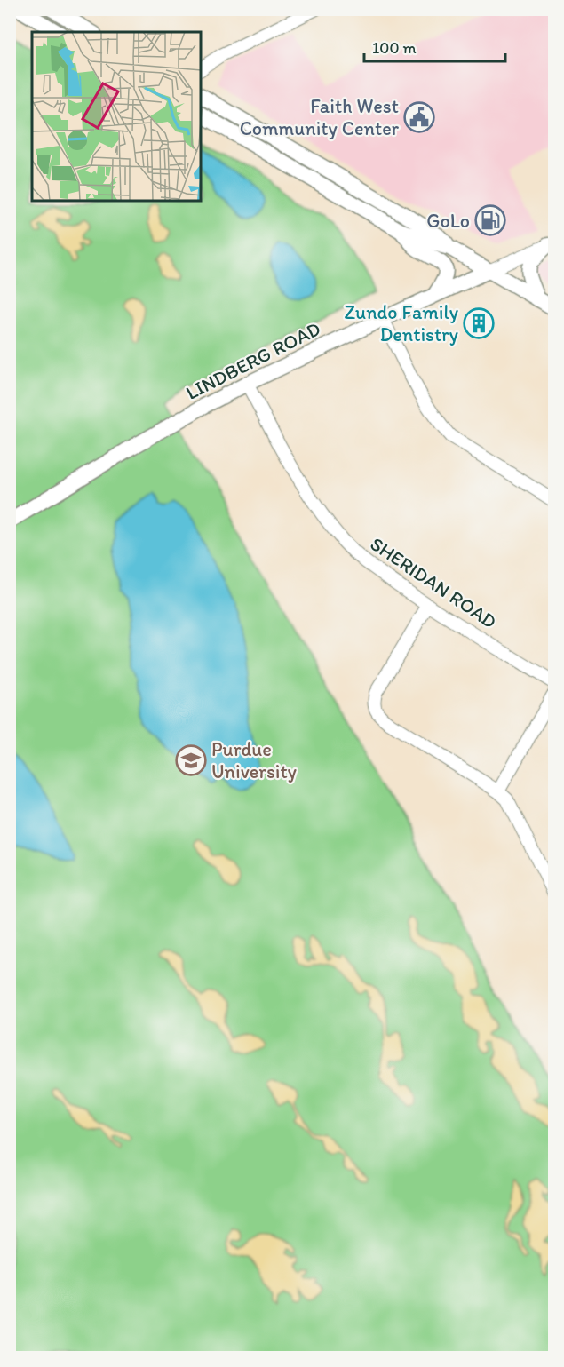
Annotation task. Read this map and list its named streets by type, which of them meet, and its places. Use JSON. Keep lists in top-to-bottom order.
{
  "streets": {
    "main road": ["LINDBERG ROAD"],
    "street": ["SHERIDAN ROAD"]
  },
  "crossings": [
    ["LINDBERG ROAD", "SHERIDAN ROAD"]
  ],
  "places": {
    "public building": ["Faith West Community Center"],
    "fuel station": ["GoLo"],
    "building": ["Zundo Family Dentistry"],
    "school or university": ["Purdue University"]
  },
  "scale_bar": "100 m"
}
